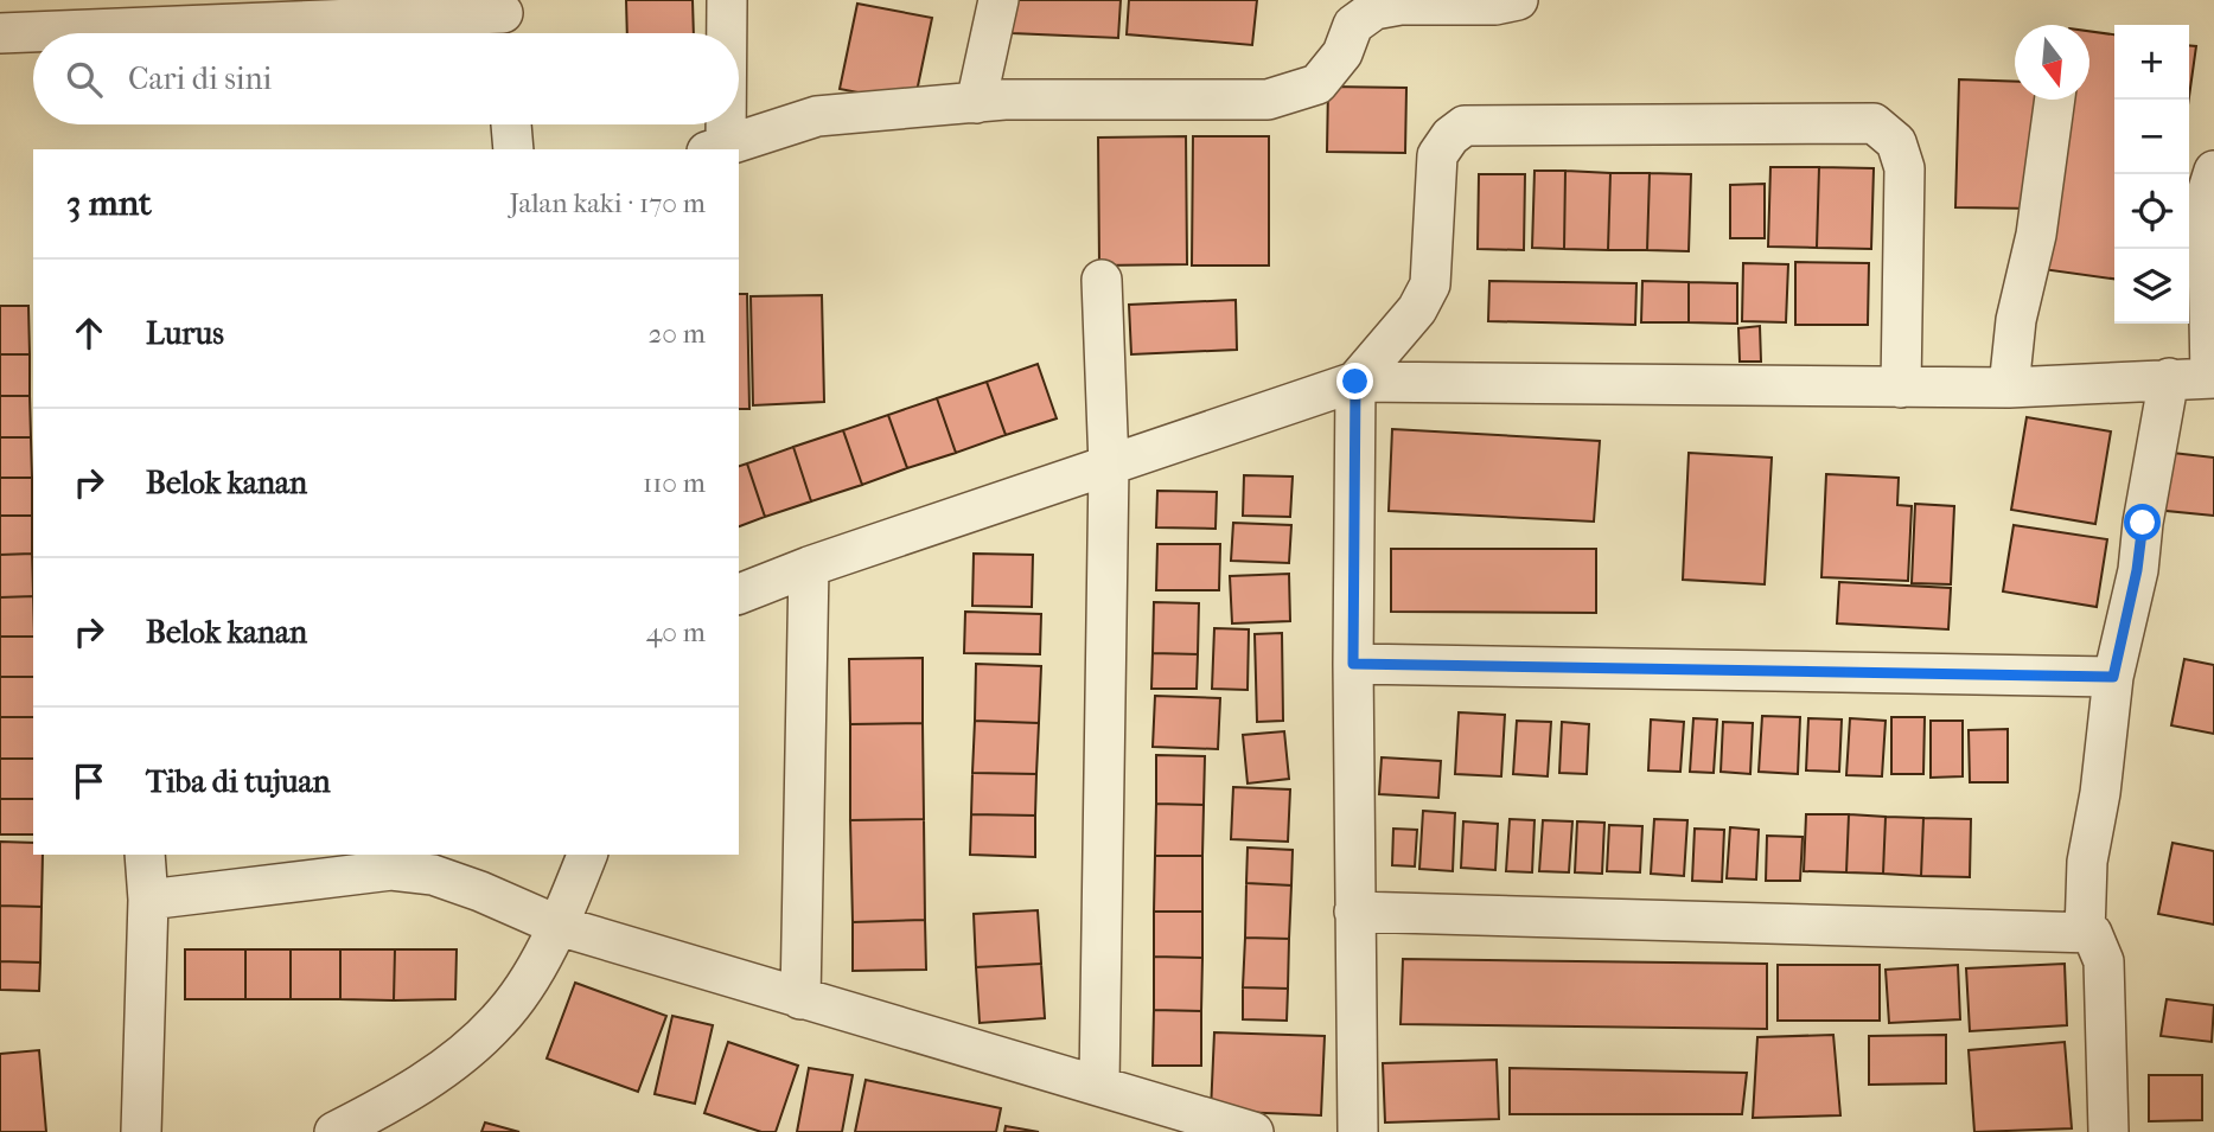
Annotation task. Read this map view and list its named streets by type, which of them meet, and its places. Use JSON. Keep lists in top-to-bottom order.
{
  "north": "bottom",
  "page": {
    "map_buttons": ["+", "−"],
    "search": "Cari di sini",
    "heading": ["3 mnt", "Jalan kaki · 170 m"],
    "list": [
      ["Lurus", "20 m"],
      ["Belok kanan", "110 m"],
      ["Belok kanan", "40 m"],
      "Tiba di tujuan"
    ]
  }
}
